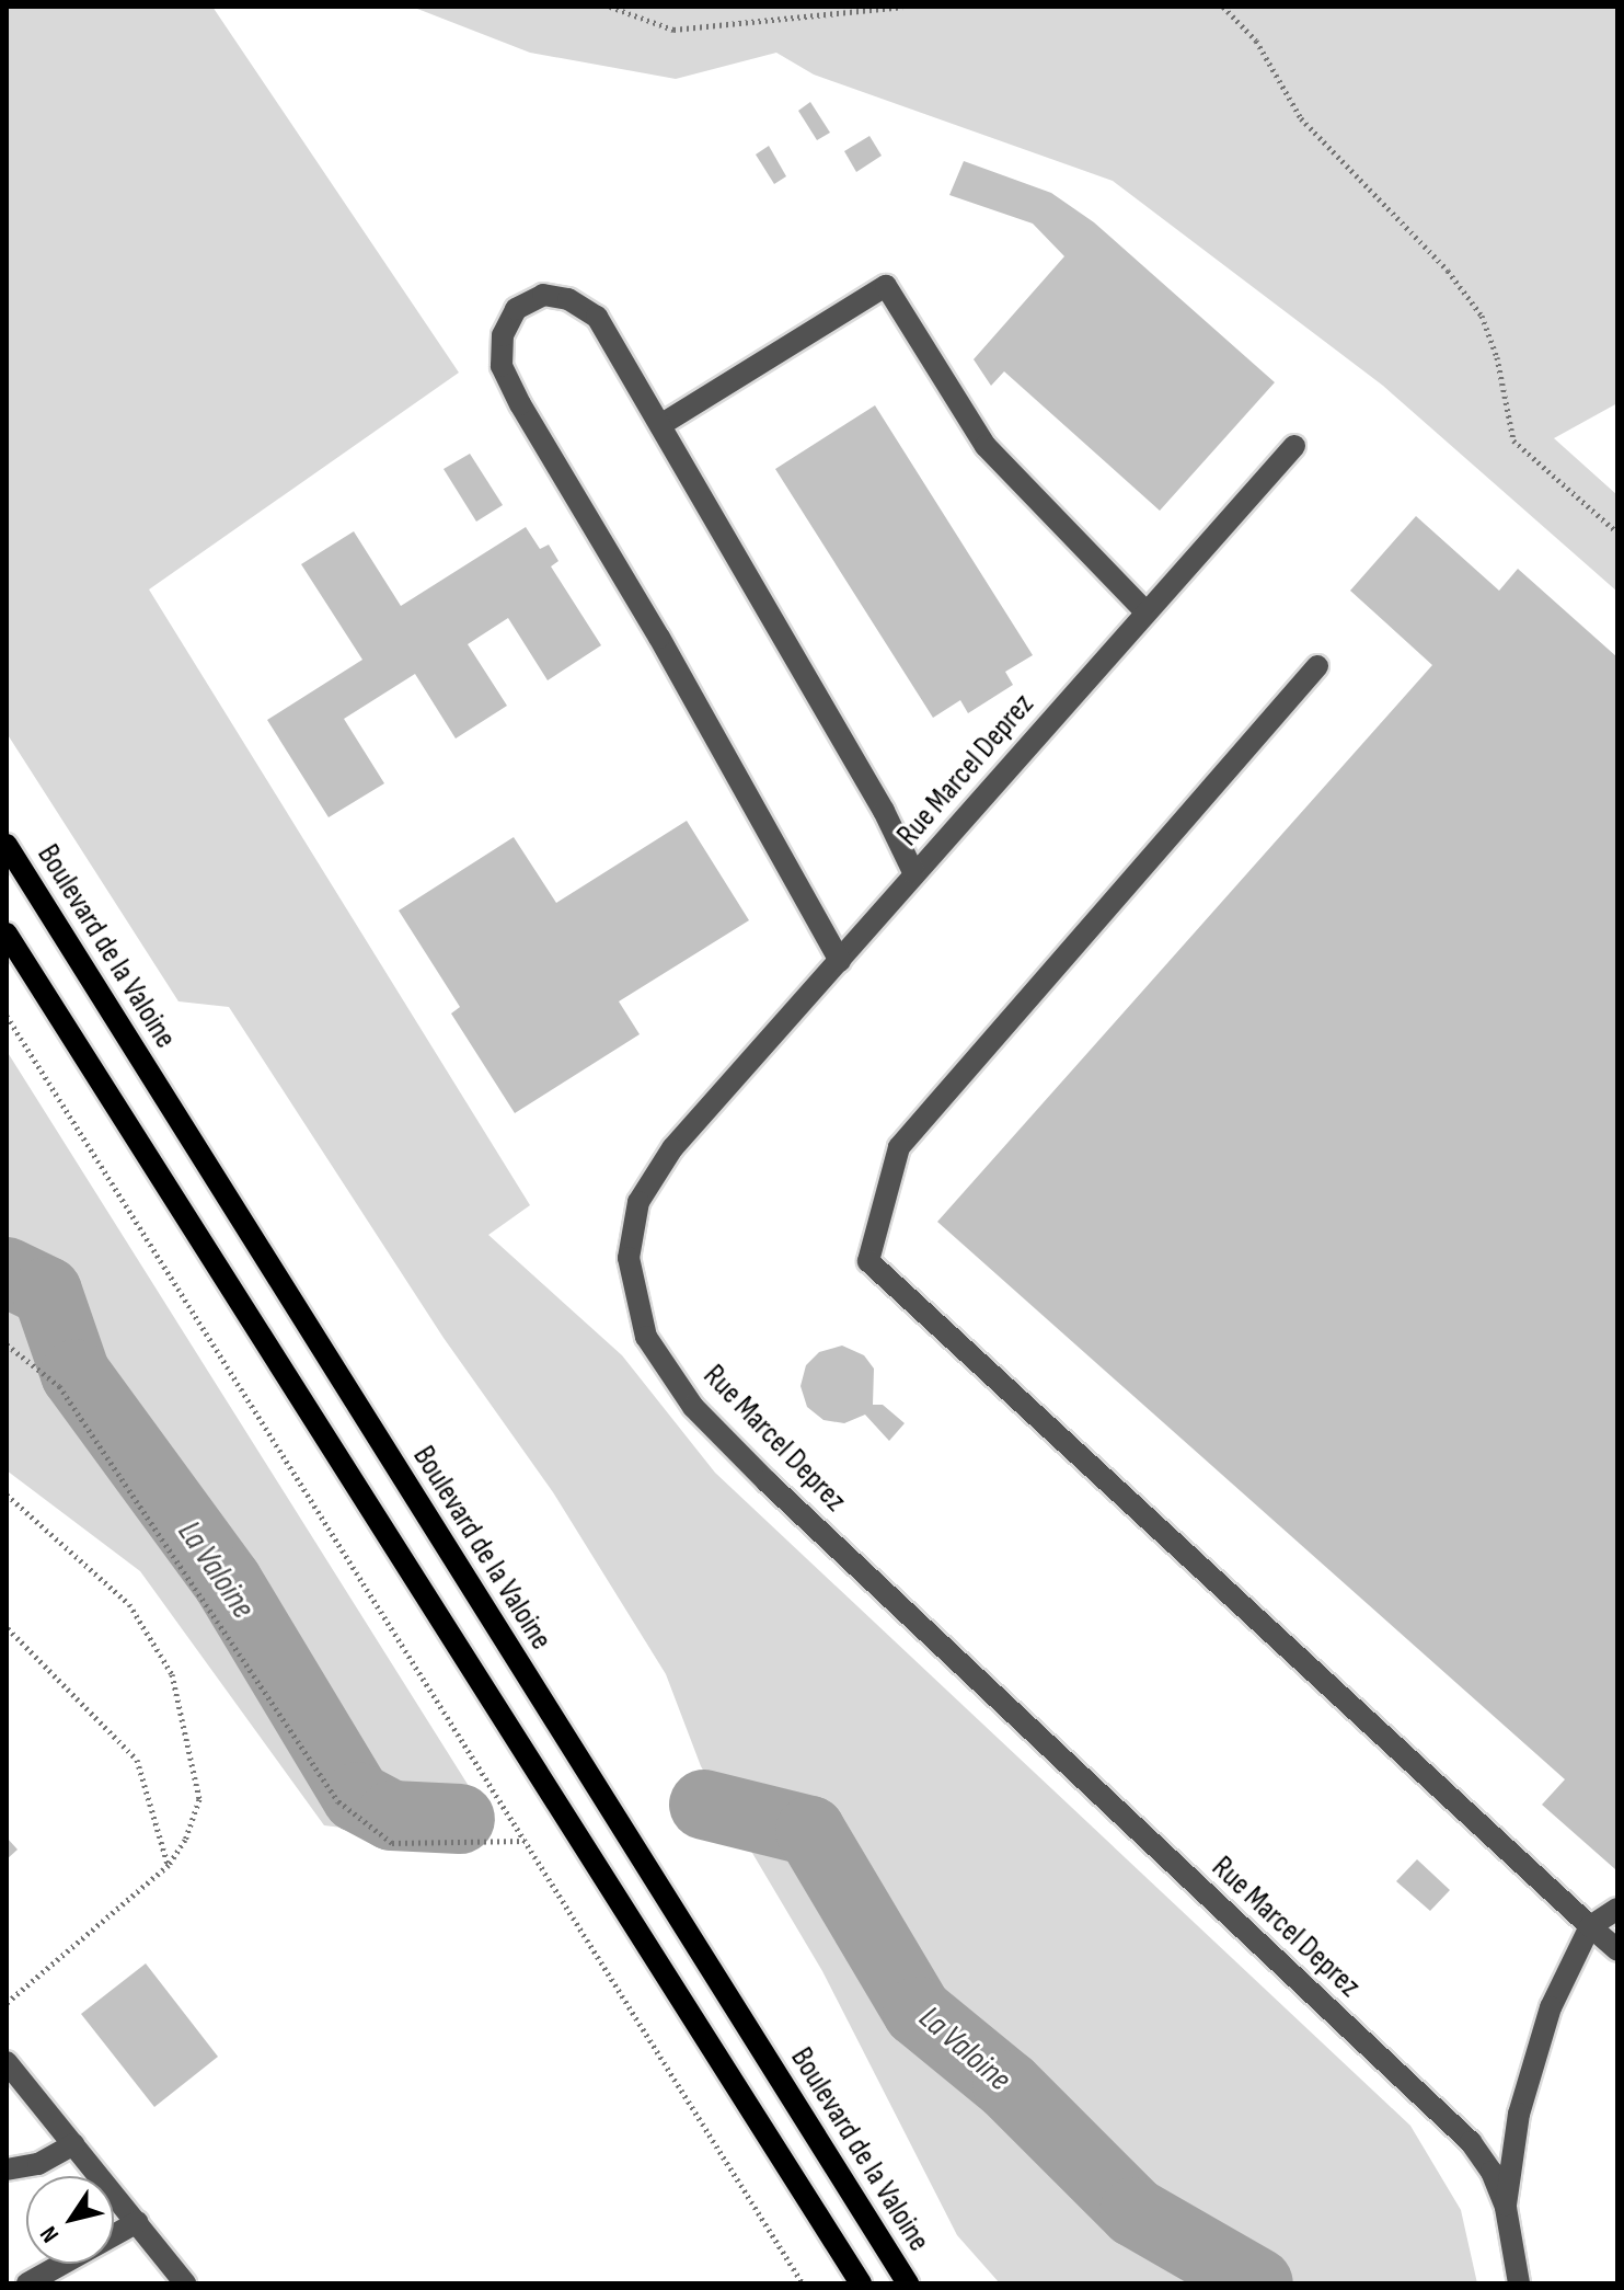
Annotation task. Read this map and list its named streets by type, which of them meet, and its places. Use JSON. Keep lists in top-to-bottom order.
{
  "streets": {
    "main road": ["Boulevard de la Valoine"],
    "street": ["Rue Marcel Deprez"]
  },
  "water": ["La Valoine"],
  "north": "bottom left"
}
